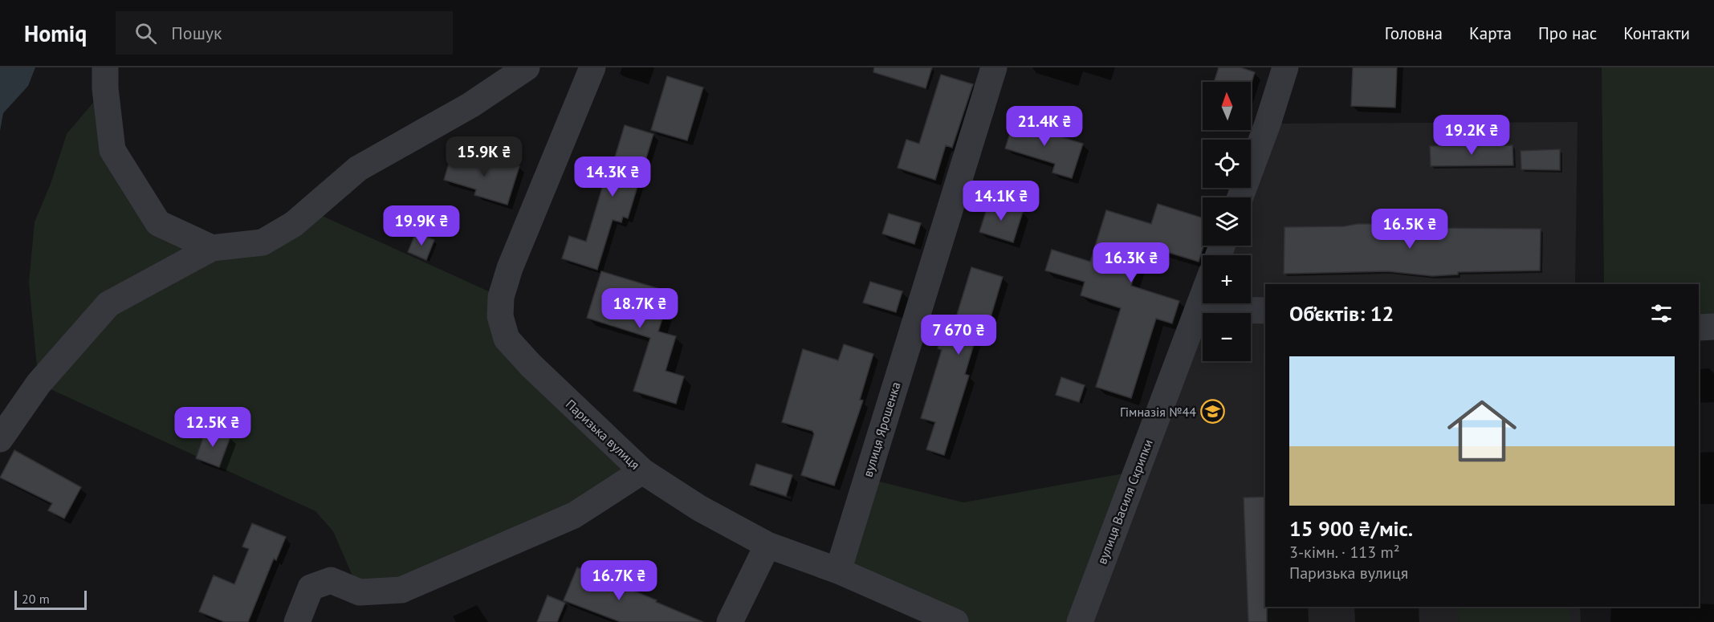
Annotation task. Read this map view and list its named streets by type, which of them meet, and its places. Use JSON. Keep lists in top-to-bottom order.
{
  "streets": {
    "street": ["вулиця Ярошенка", "Паризька вулиця", "вулиця Василя Скрипки"]
  },
  "places": {
    "school or university": ["Гімназія №44"]
  },
  "scale_bar": "20 m",
  "north": "top",
  "page": {
    "header": "Homiq",
    "search": "Пошук",
    "nav": [
      "Головна",
      "Карта",
      "Про нас",
      "Контакти"
    ],
    "map_buttons": ["+", "−"],
    "price": [
      "21.4K ₴",
      "19.2K ₴",
      "15.9K ₴",
      "14.3K ₴",
      "14.1K ₴",
      "19.9K ₴",
      "16.5K ₴",
      "16.3K ₴",
      "18.7K ₴",
      "7 670 ₴",
      "12.5K ₴",
      "16.7K ₴"
    ],
    "heading": "Об’єктів: 12",
    "list": [
      {
        "name": "15 900 ₴/міс.",
        "note": "3-кімн. · 113 m² · Паризька вулиця"
      }
    ],
    "scale": "20 m"
  }
}
